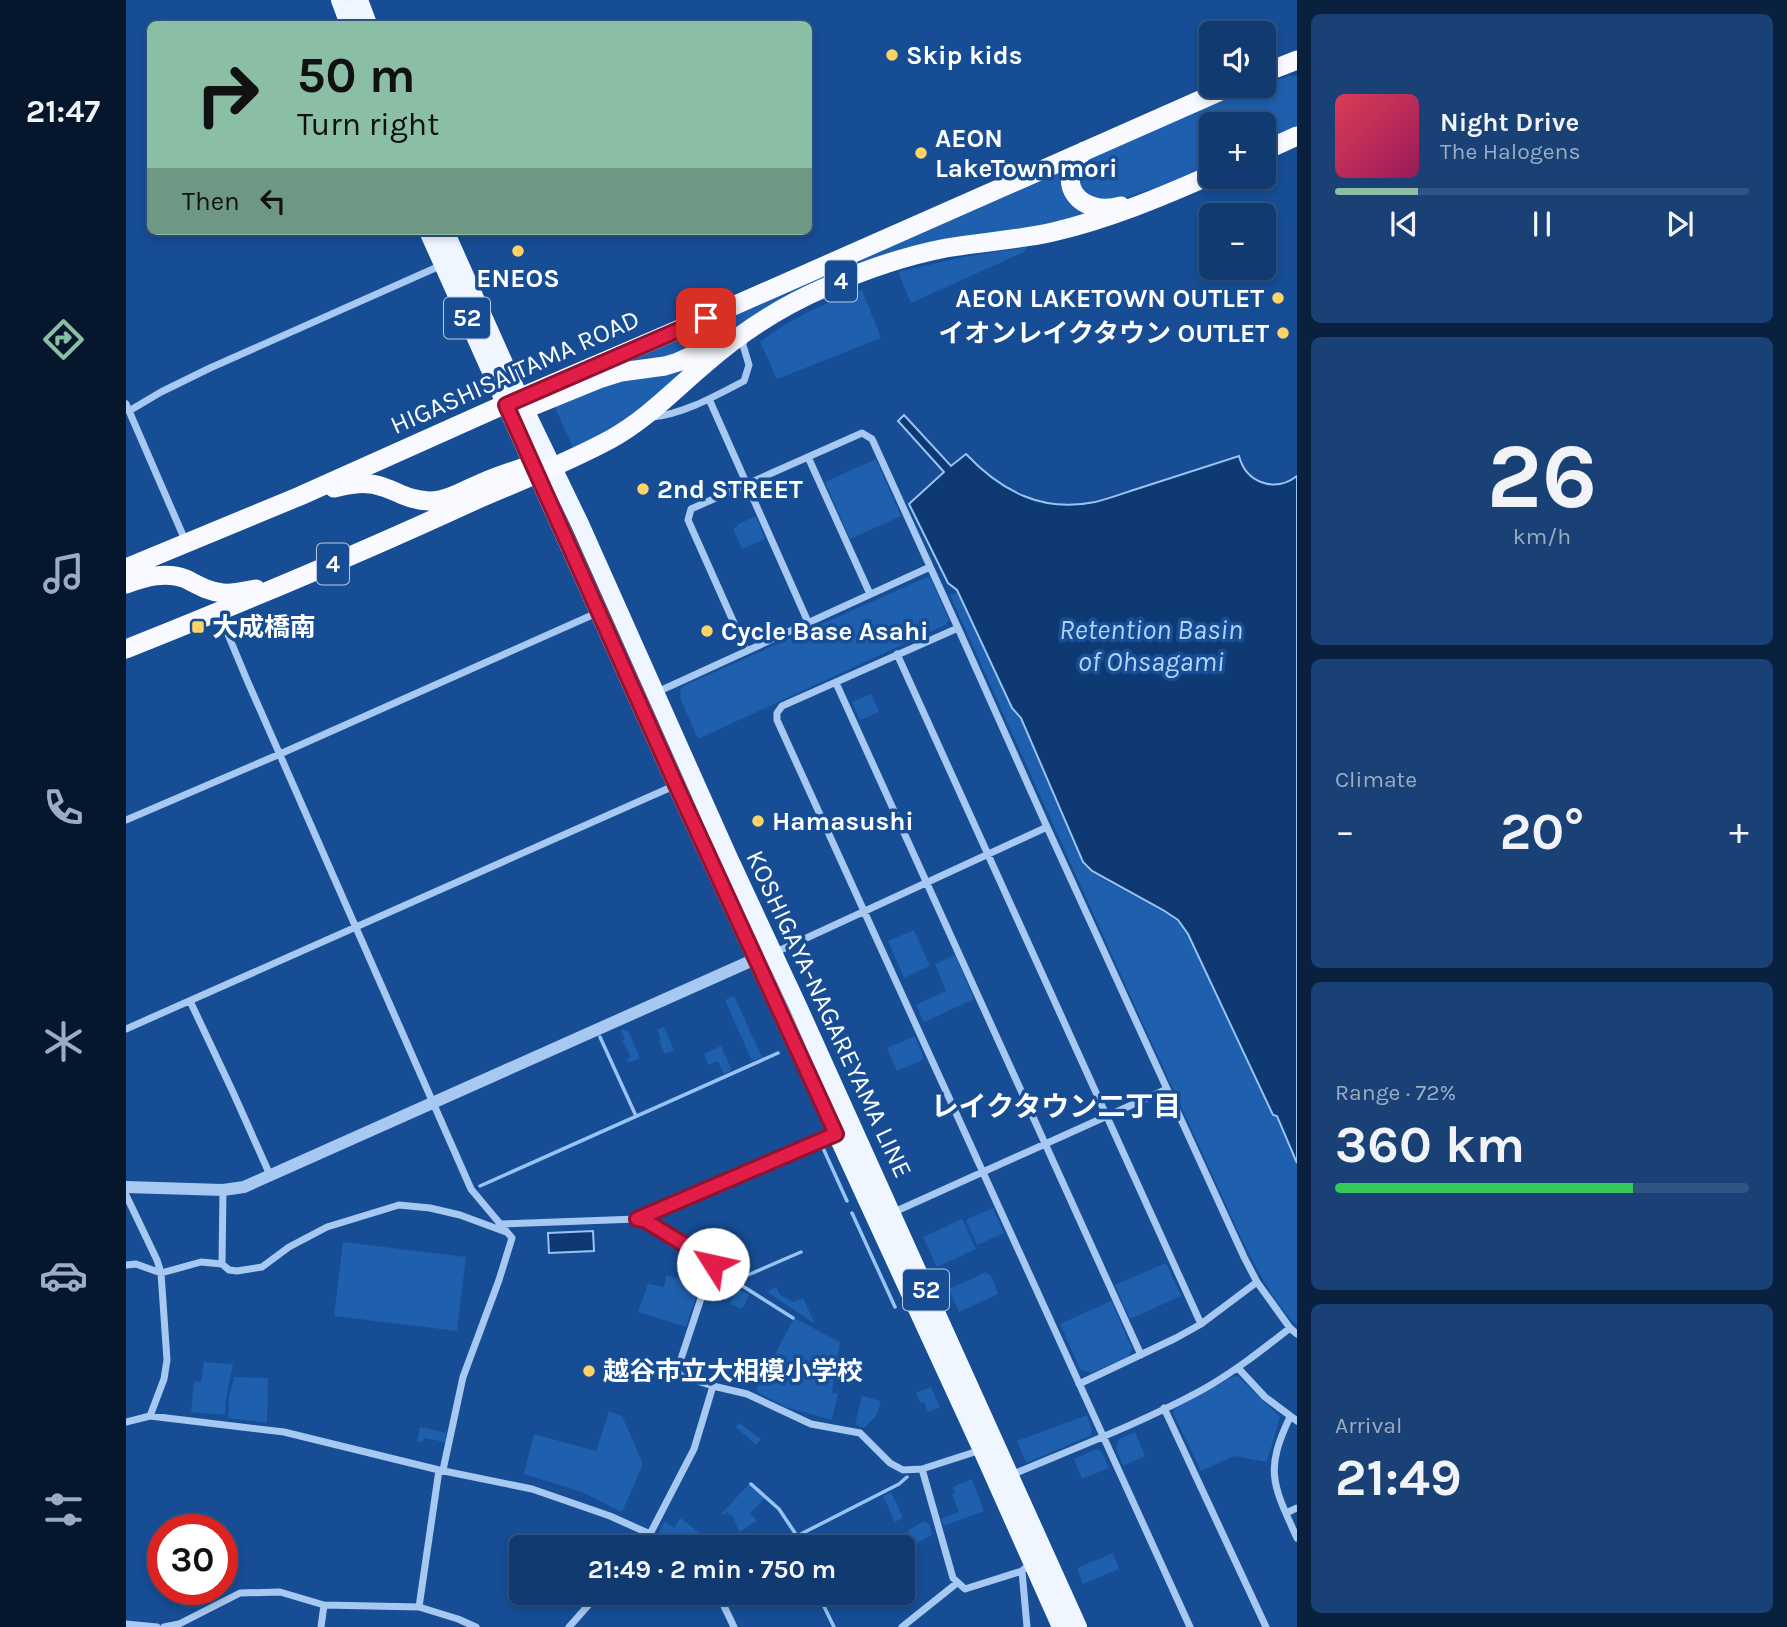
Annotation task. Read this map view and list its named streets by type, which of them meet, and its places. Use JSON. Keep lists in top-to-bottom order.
{
  "streets": {
    "highway": ["4", "HIGASHISAITAMA ROAD"],
    "main road": ["52", "KOSHIGAYA-NAGAREYAMA LINE"]
  },
  "crossings": [
    ["4", "HIGASHISAITAMA ROAD"],
    ["4", "KOSHIGAYA-NAGAREYAMA LINE"],
    ["HIGASHISAITAMA ROAD", "KOSHIGAYA-NAGAREYAMA LINE"]
  ],
  "districts": ["レイクタウン二丁目"],
  "water": ["Retention Basin of Ohsagami"],
  "places": {
    "other": [
      "Skip kids",
      "AEON LakeTown mori",
      "ENEOS",
      "AEON LAKETOWN OUTLET",
      "イオンレイクタウン OUTLET",
      "2nd STREET",
      "Cycle Base Asahi",
      "Hamasushi",
      "越谷市立大相模小学校"
    ],
    "transit": ["大成橋南"]
  },
  "page": {
    "tabs": "21:47",
    "map_buttons": ["+", "−"],
    "turn": ["50 m", "Turn right"],
    "song": ["Night Drive", "The Halogens"],
    "then": "Then",
    "tile": [
      ["26", "km/h"],
      "Climate",
      ["Range · 72%", "360 km"],
      ["Arrival", "21:49"]
    ],
    "heat": ["−", "20°", "+"],
    "limit": "30",
    "trip": "21:49 · 2 min · 750 m"
  }
}
